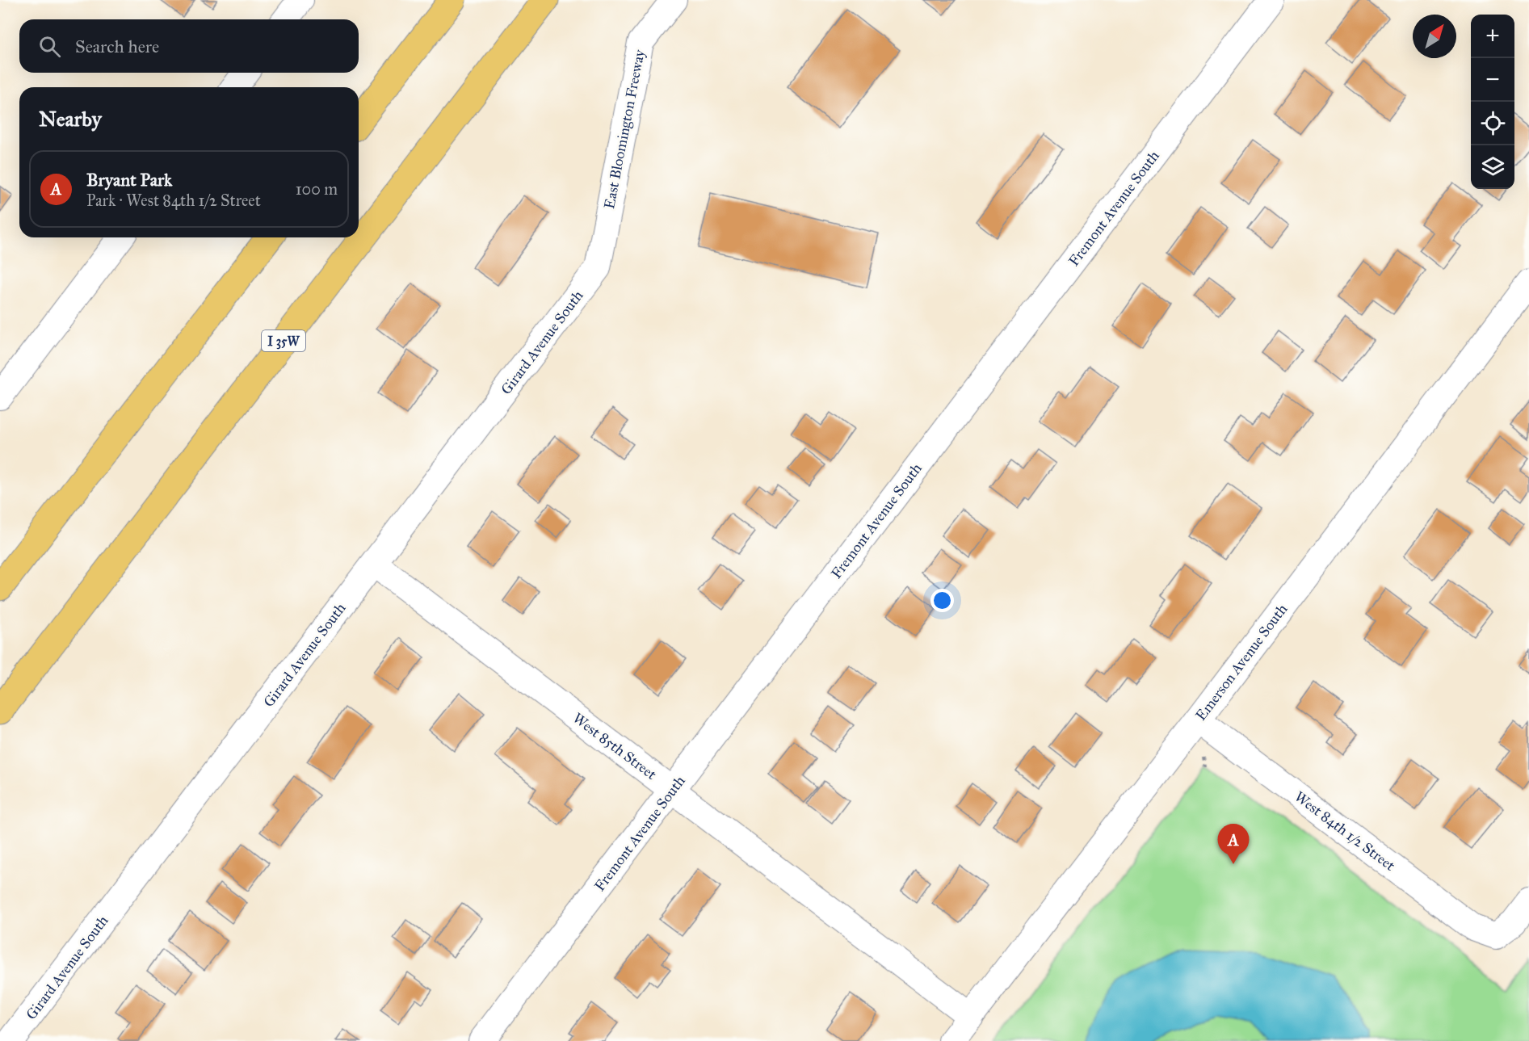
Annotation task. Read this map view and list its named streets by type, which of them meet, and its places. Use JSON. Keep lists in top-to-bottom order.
{
  "streets": {
    "highway": ["I 35W"],
    "street": [
      "East Bloomington Freeway",
      "Fremont Avenue South",
      "Girard Avenue South",
      "Emerson Avenue South",
      "West 85th Street",
      "West 84th 1/2 Street"
    ]
  },
  "crossings": [
    ["East Bloomington Freeway", "Girard Avenue South"],
    ["Fremont Avenue South", "West 85th Street"],
    ["Girard Avenue South", "West 85th Street"],
    ["Emerson Avenue South", "West 85th Street"],
    ["Emerson Avenue South", "West 84th 1/2 Street"]
  ],
  "north": "top right",
  "page": {
    "map_buttons": ["+", "−"],
    "search": "Search here",
    "heading": "Nearby",
    "list": [
      {
        "mark": "A",
        "name": "Bryant Park",
        "note": "Park · West 84th 1/2 Street",
        "value": "100 m"
      }
    ],
    "pins": "A"
  }
}
